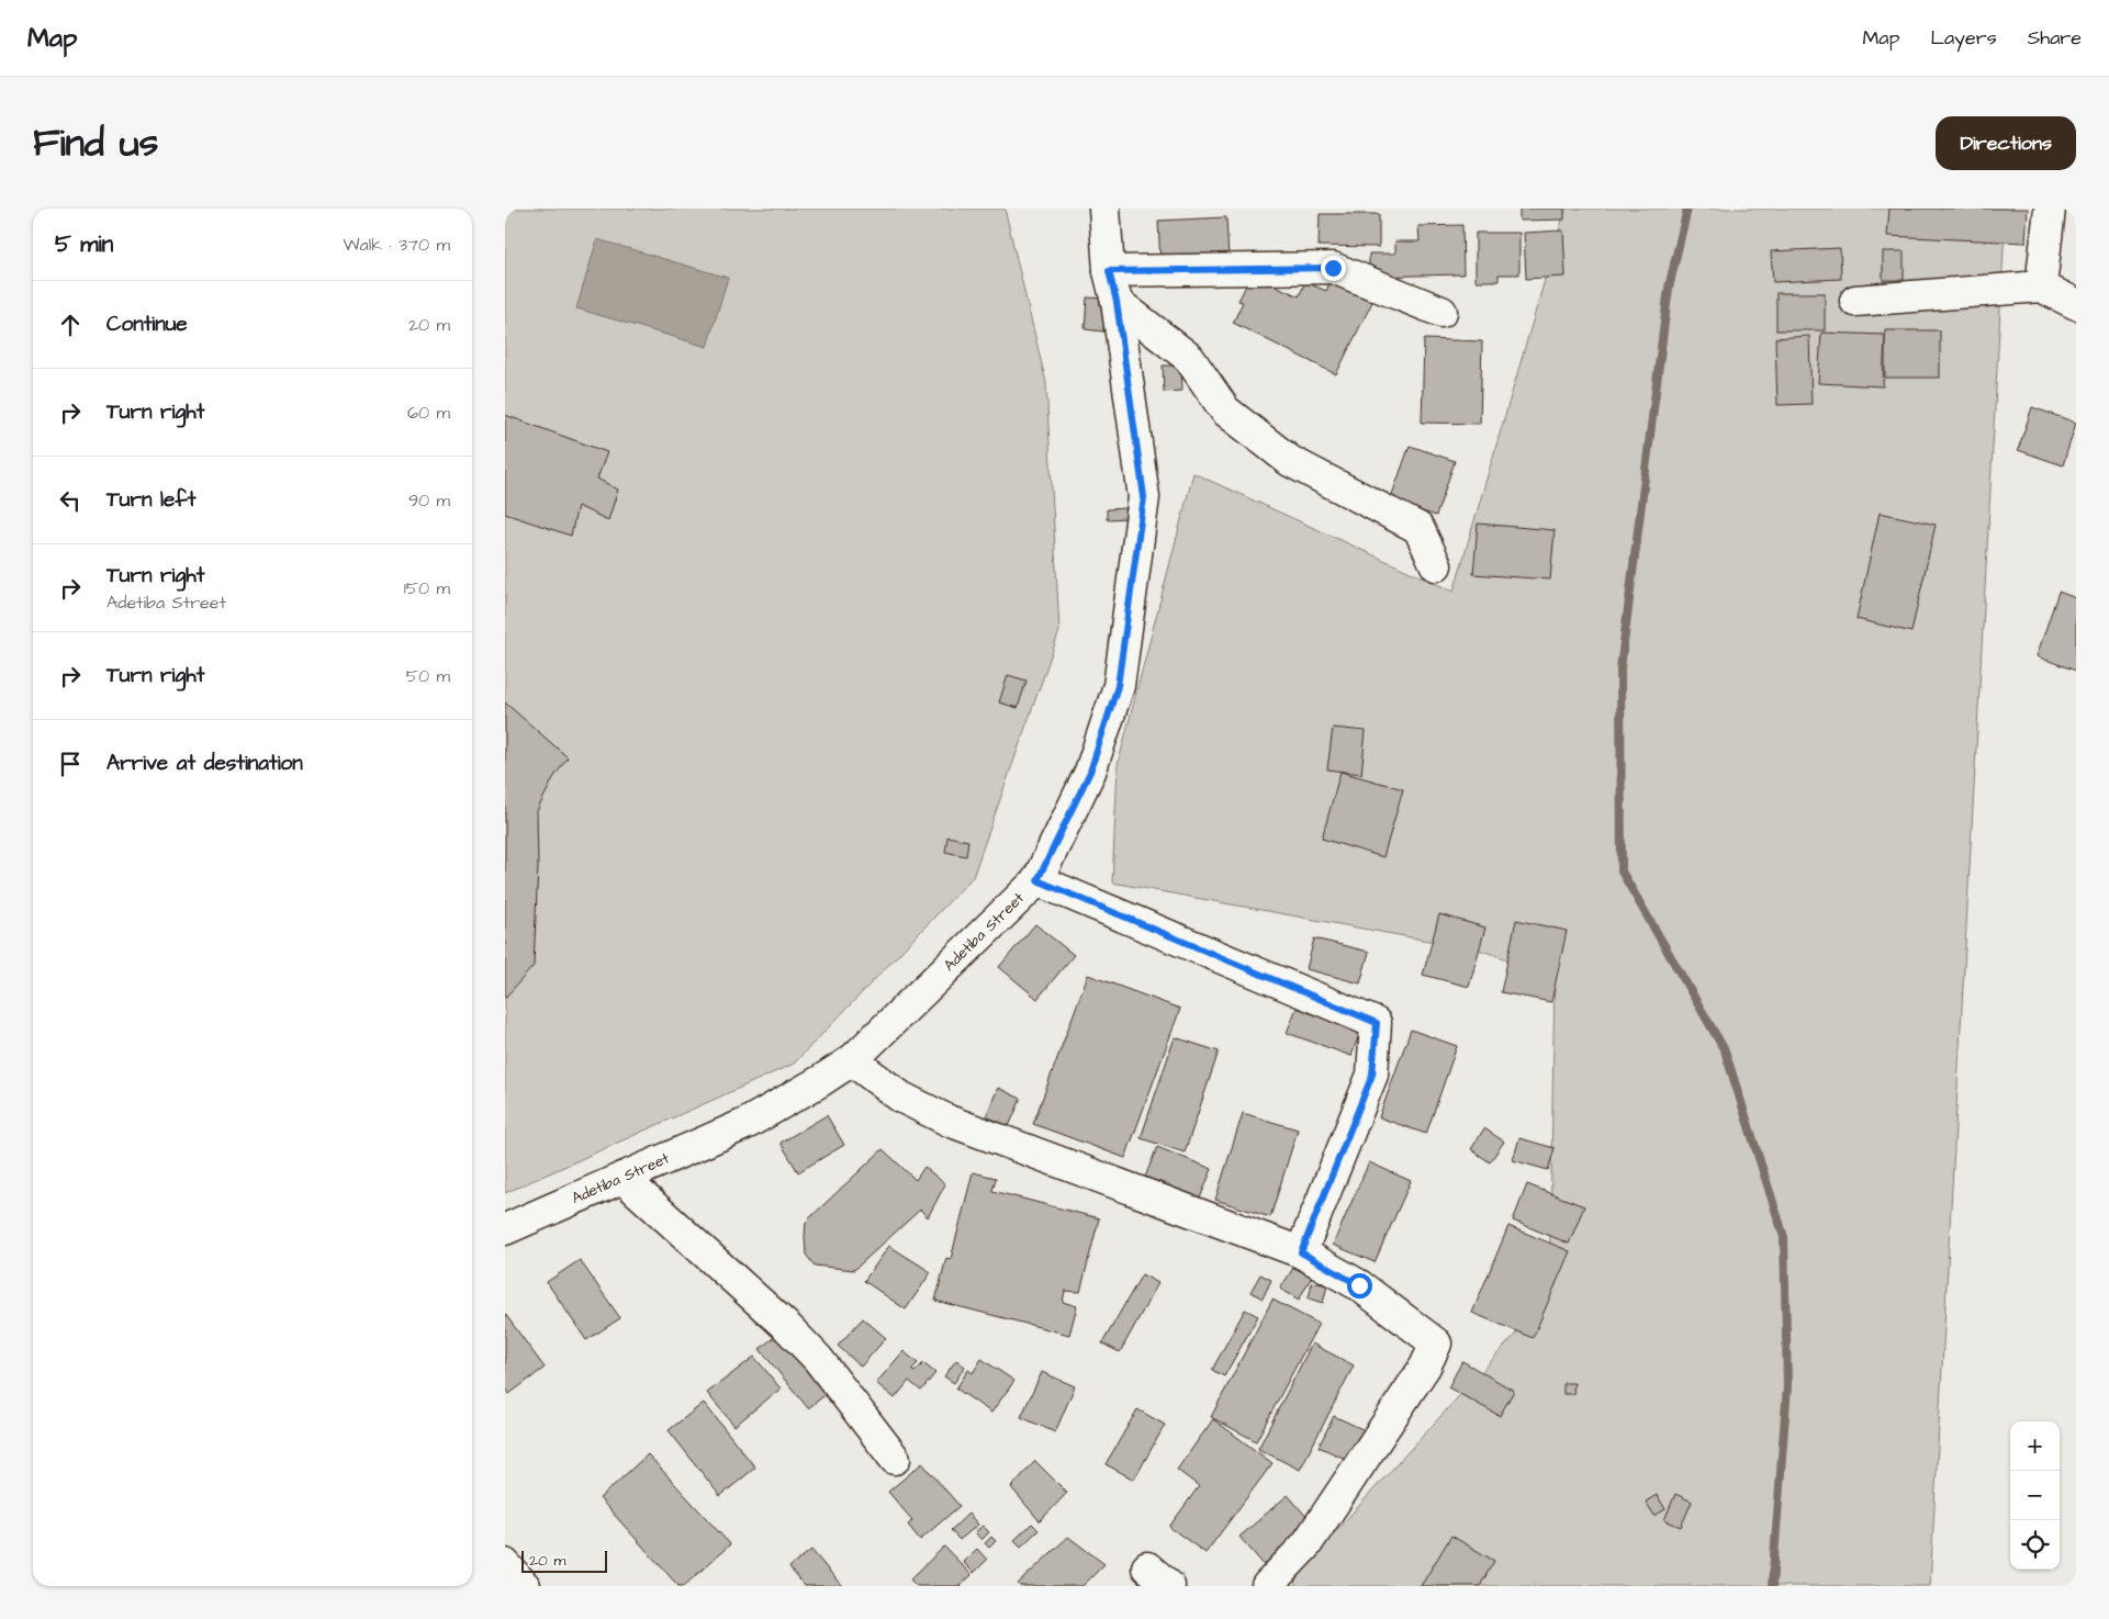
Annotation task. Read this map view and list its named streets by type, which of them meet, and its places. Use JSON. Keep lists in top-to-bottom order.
{
  "streets": {
    "main road": ["Adetiba Street"]
  },
  "scale_bar": "20 m",
  "page": {
    "header": "Map",
    "nav": ["Map", "Layers", "Share"],
    "title": "Find us",
    "buttons": "Directions",
    "heading": ["5 min", "Walk · 370 m"],
    "list": [
      ["Continue", "20 m"],
      ["Turn right", "60 m"],
      ["Turn left", "90 m"],
      ["Turn right", "Adetiba Street", "150 m"],
      ["Turn right", "50 m"],
      "Arrive at destination"
    ],
    "map_buttons": ["+", "−"],
    "scale": "20 m"
  }
}
